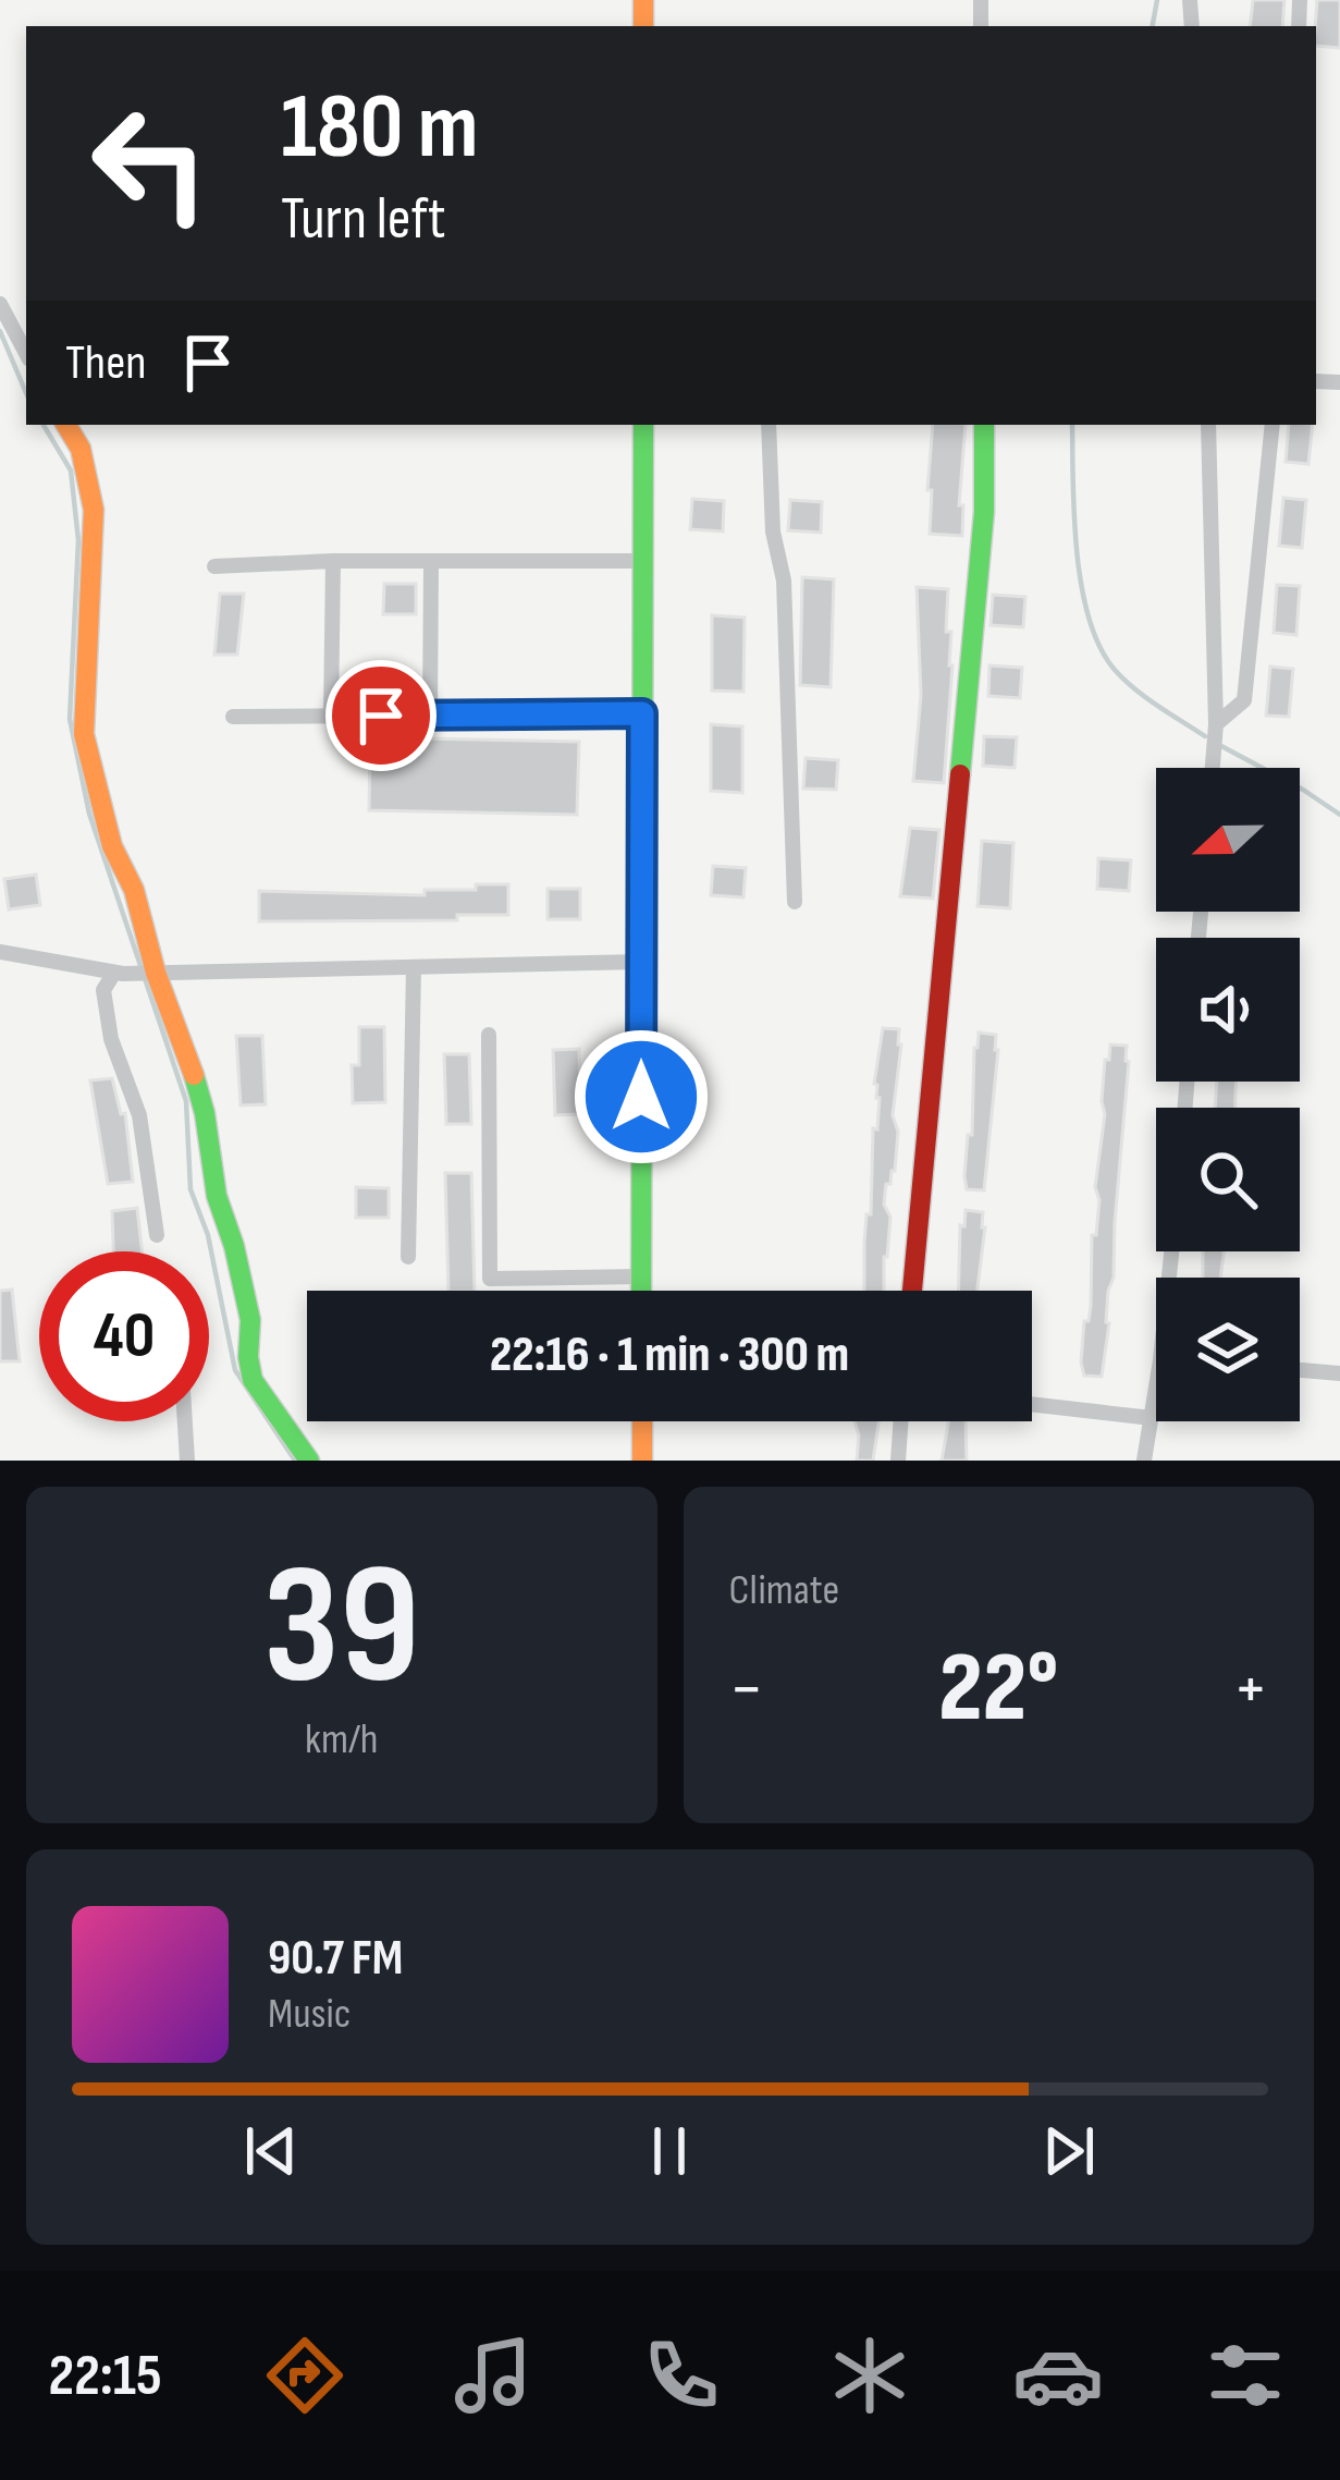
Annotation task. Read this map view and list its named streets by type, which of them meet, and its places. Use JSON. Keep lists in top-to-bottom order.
{
  "north": "left",
  "page": {
    "turn": ["180 m", "Turn left"],
    "then": "Then",
    "limit": "40",
    "trip": "22:16 · 1 min · 300 m",
    "tile": [
      ["39", "km/h"],
      "Climate"
    ],
    "heat": ["−", "22°", "+"],
    "song": ["90.7 FM", "Music"],
    "tabs": "22:15"
  }
}
